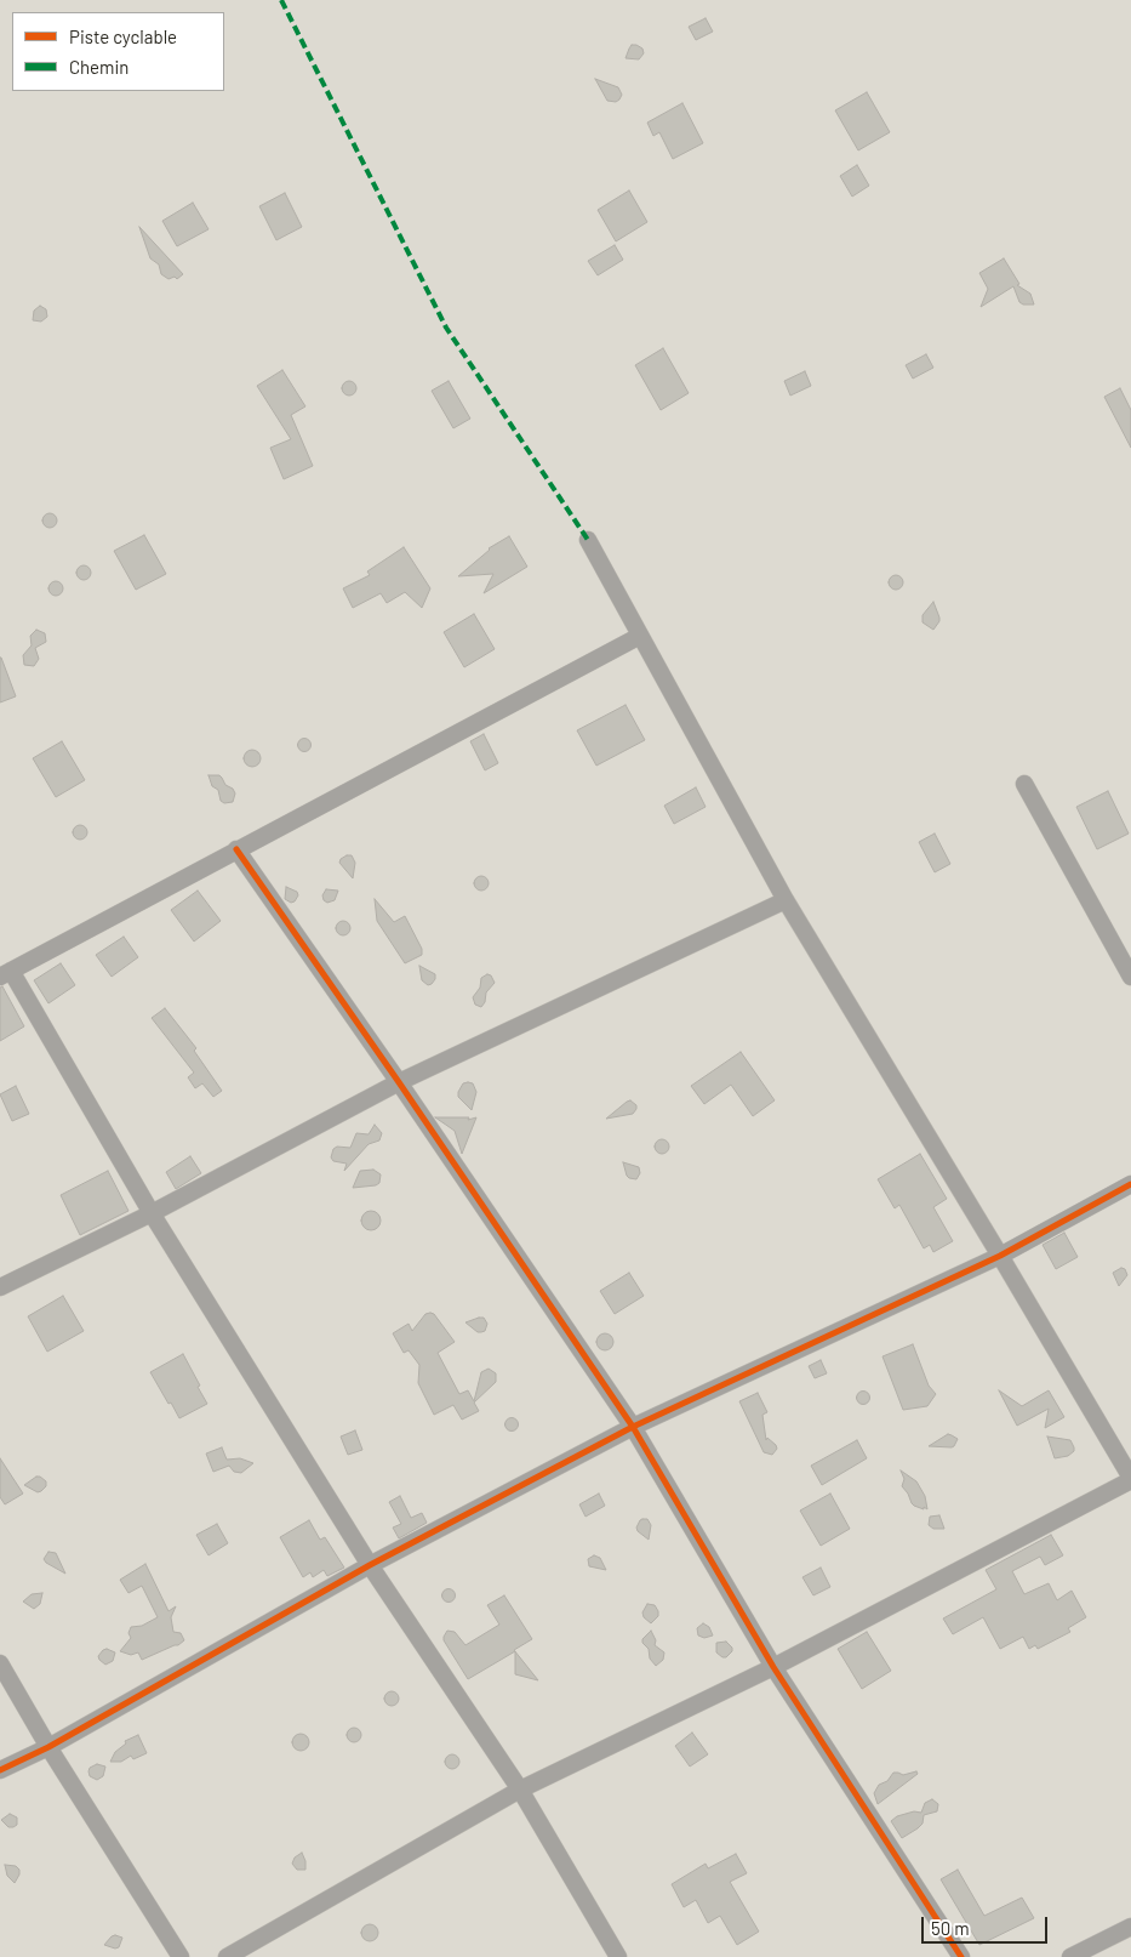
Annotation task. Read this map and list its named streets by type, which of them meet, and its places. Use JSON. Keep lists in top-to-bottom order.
{
  "legend": ["Piste cyclable", "Chemin"],
  "scale_bar": "50 m"
}
